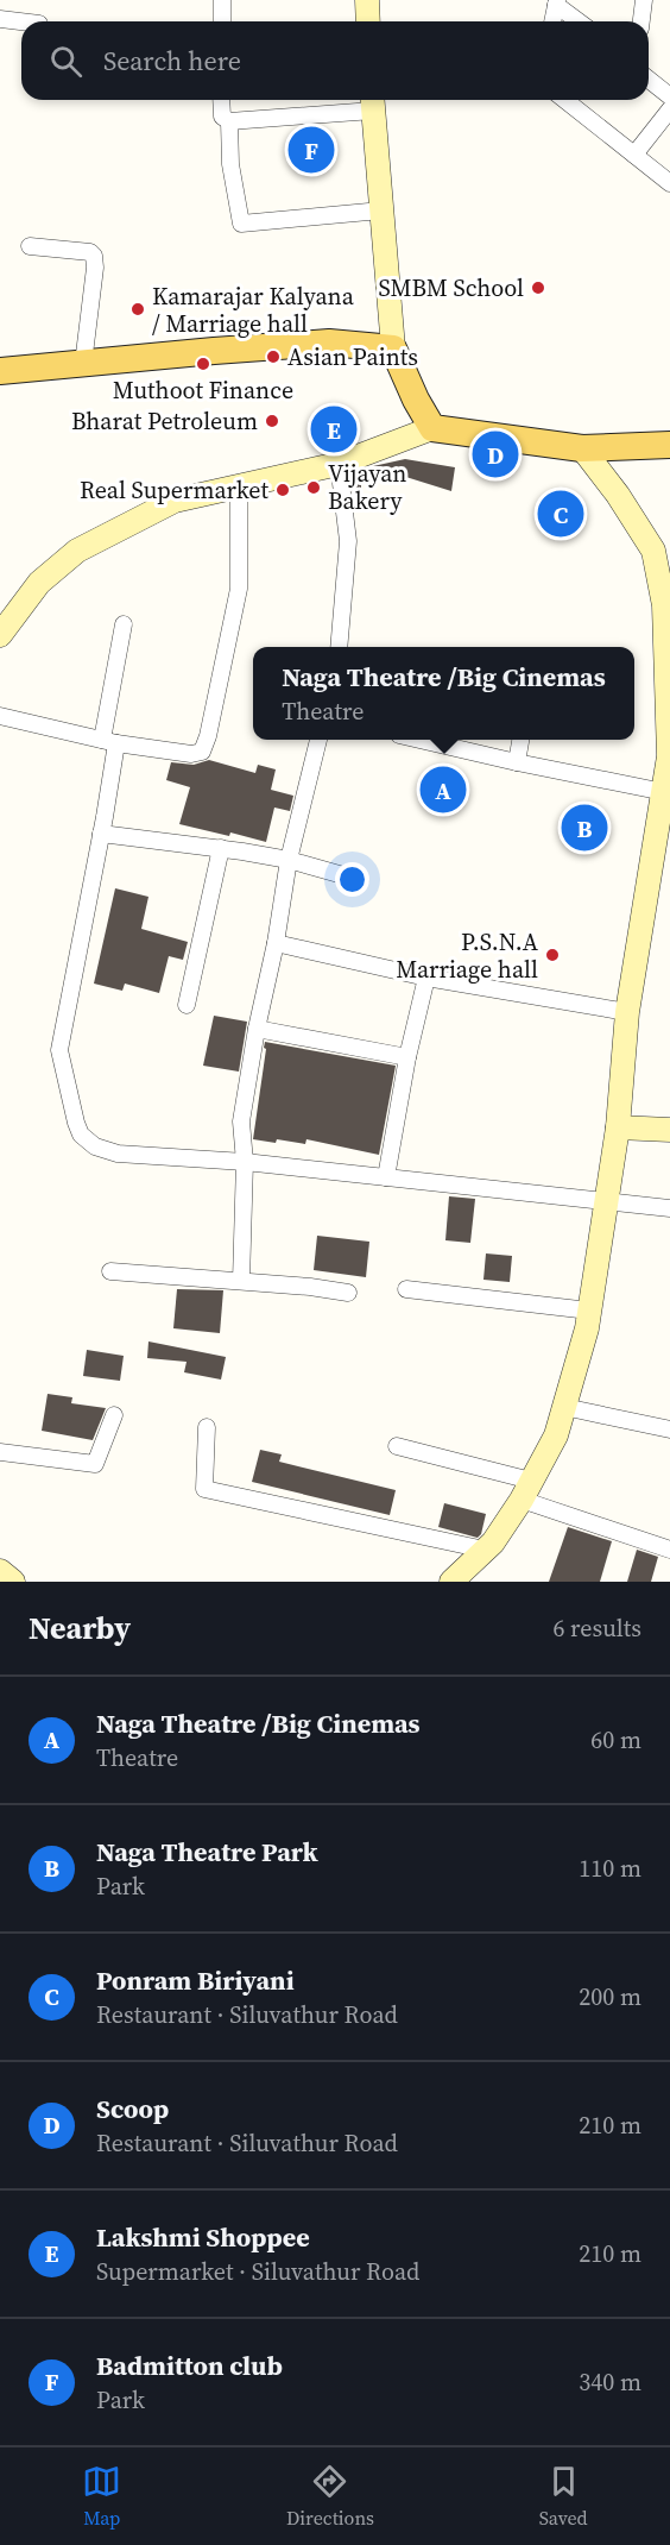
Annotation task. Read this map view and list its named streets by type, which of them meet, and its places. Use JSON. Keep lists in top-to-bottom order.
{
  "places": [
    "SMBM School",
    "Kamarajar Kalyana / Marriage hall",
    "Asian Paints",
    "Muthoot Finance",
    "Bharat Petroleum",
    "Vijayan Bakery",
    "Real Supermarket",
    "P.S.N.A Marriage hall"
  ],
  "page": {
    "search": "Search here",
    "pins": [
      "F",
      "E",
      "D",
      "C",
      "A",
      "B"
    ],
    "popup": ["Naga Theatre /Big Cinemas", "Theatre"],
    "heading": ["Nearby", "6 results"],
    "list": [
      {
        "mark": "A",
        "name": "Naga Theatre /Big Cinemas",
        "note": "Theatre",
        "value": "60 m"
      },
      {
        "mark": "B",
        "name": "Naga Theatre Park",
        "note": "Park",
        "value": "110 m"
      },
      {
        "mark": "C",
        "name": "Ponram Biriyani",
        "note": "Restaurant · Siluvathur Road",
        "value": "200 m"
      },
      {
        "mark": "D",
        "name": "Scoop",
        "note": "Restaurant · Siluvathur Road",
        "value": "210 m"
      },
      {
        "mark": "E",
        "name": "Lakshmi Shoppee",
        "note": "Supermarket · Siluvathur Road",
        "value": "210 m"
      },
      {
        "mark": "F",
        "name": "Badmitton club",
        "note": "Park",
        "value": "340 m"
      }
    ],
    "nav": ["Map", "Directions", "Saved"]
  }
}
